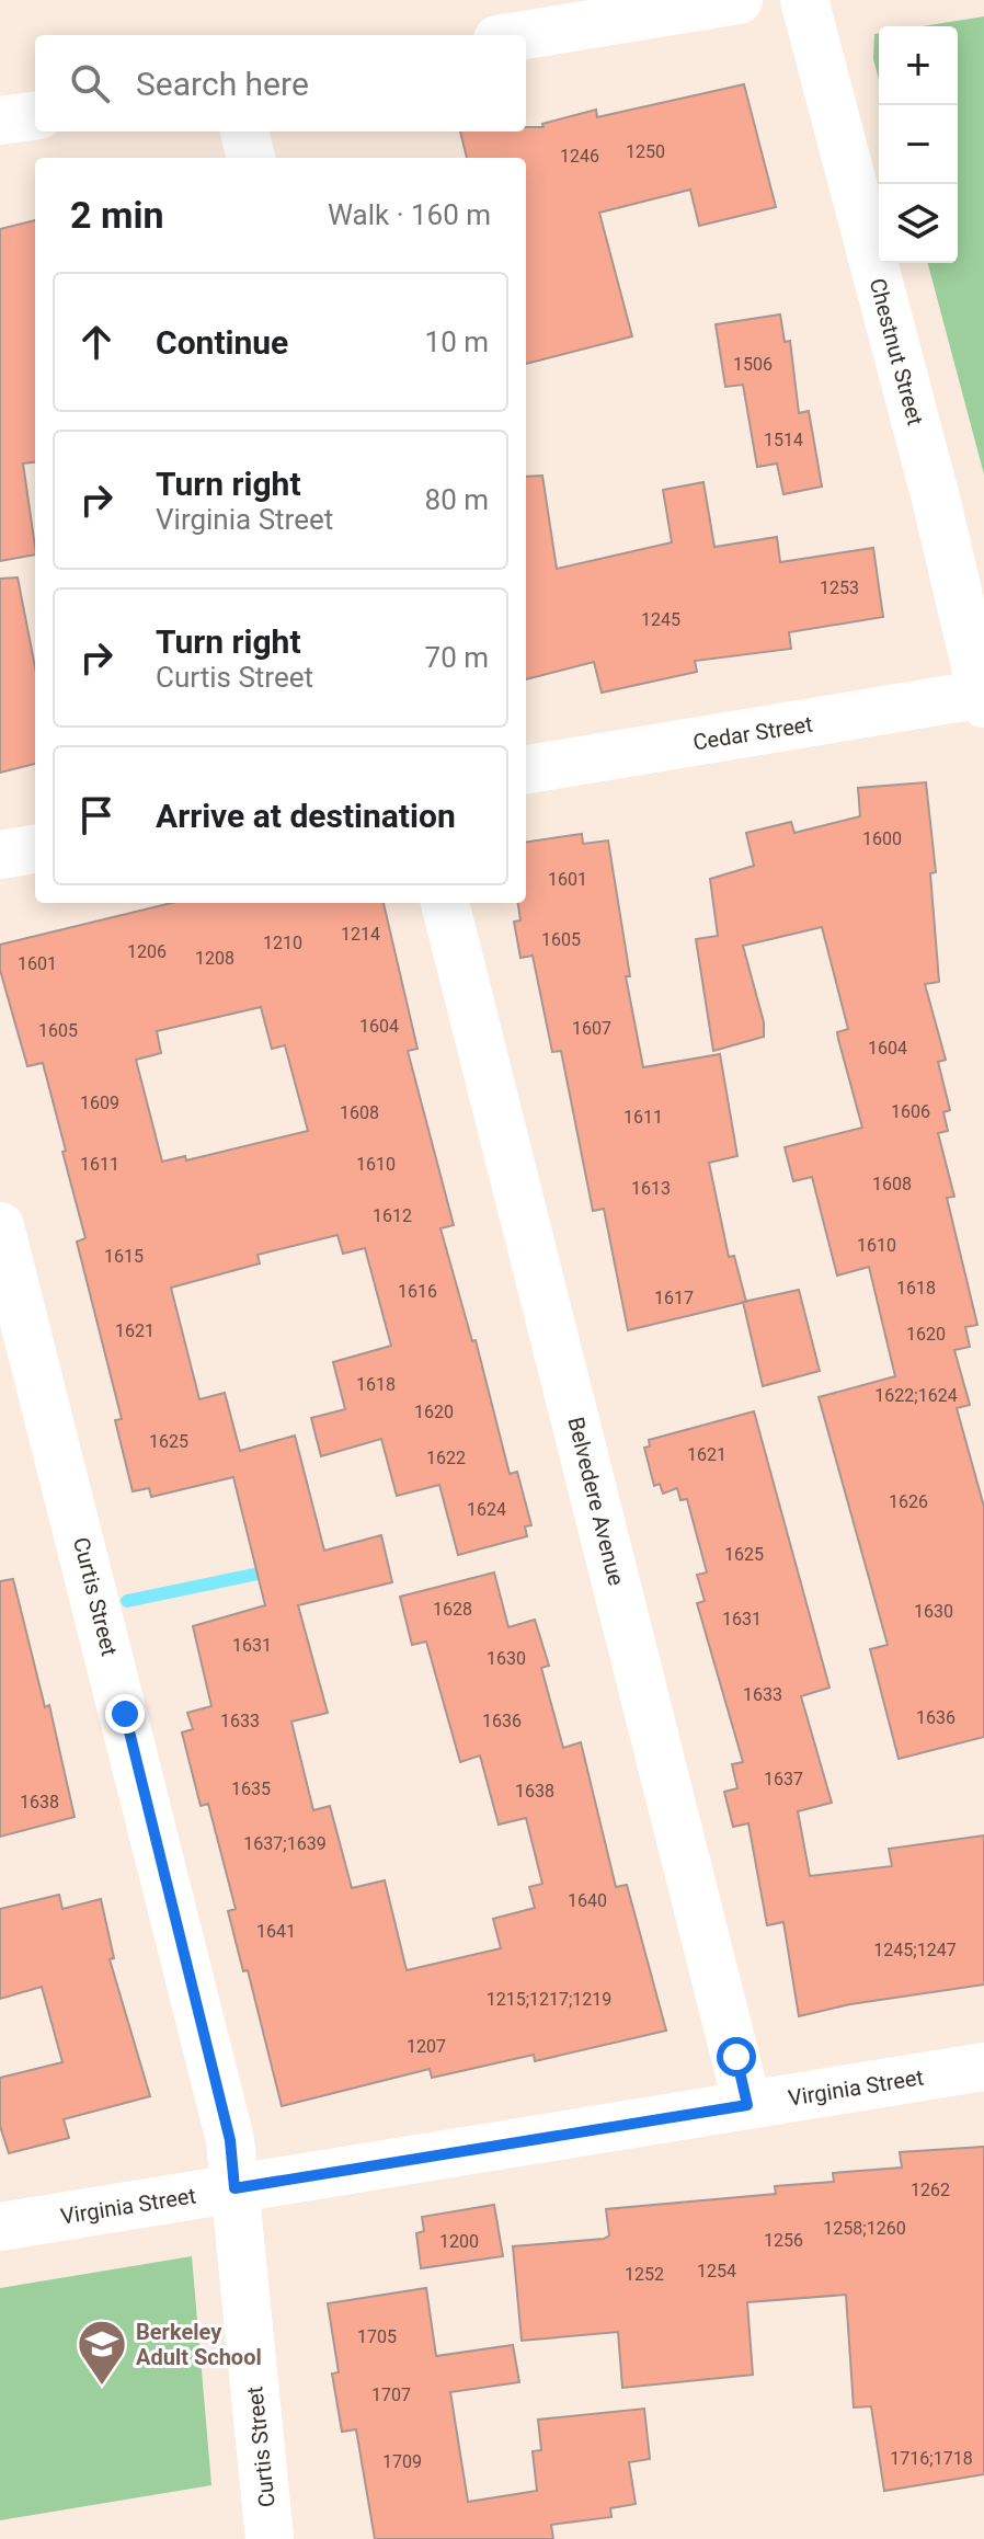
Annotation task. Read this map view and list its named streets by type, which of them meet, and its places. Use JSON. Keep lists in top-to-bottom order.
{
  "streets": {
    "street": [
      "Chestnut Street",
      "Cedar Street",
      "Belvedere Avenue",
      "Curtis Street",
      "Virginia Street"
    ]
  },
  "crossings": [
    ["Chestnut Street", "Cedar Street"],
    ["Belvedere Avenue", "Virginia Street"],
    ["Curtis Street", "Virginia Street"]
  ],
  "places": {
    "school or university": ["Berkeley Adult School"]
  },
  "house_numbers": [
    "1250",
    "1246",
    "1506",
    "1514",
    "1253",
    "1245",
    "1600",
    "1601",
    "1214",
    "1605",
    "1210",
    "1206",
    "1208",
    "1601",
    "1604",
    "1607",
    "1605",
    "1604",
    "1609",
    "1606",
    "1608",
    "1611",
    "1611",
    "1610",
    "1608",
    "1613",
    "1612",
    "1610",
    "1615",
    "1618",
    "1616",
    "1617",
    "1621",
    "1620",
    "1618",
    "1622;1624",
    "1620",
    "1625",
    "1621",
    "1622",
    "1626",
    "1624",
    "1625",
    "1628",
    "1630",
    "1631",
    "1631",
    "1630",
    "1633",
    "1636",
    "1633",
    "1636",
    "1637",
    "1635",
    "1638",
    "1638",
    "1637;1639",
    "1640",
    "1641",
    "1245;1247",
    "1215;1217;1219",
    "1207",
    "1262",
    "1258;1260",
    "1256",
    "1200",
    "1254",
    "1252",
    "1705",
    "1707",
    "1716;1718",
    "1709"
  ],
  "page": {
    "map_buttons": ["+", "−"],
    "search": "Search here",
    "heading": ["2 min", "Walk · 160 m"],
    "list": [
      ["Continue", "10 m"],
      ["Turn right", "Virginia Street", "80 m"],
      ["Turn right", "Curtis Street", "70 m"],
      "Arrive at destination"
    ]
  }
}
